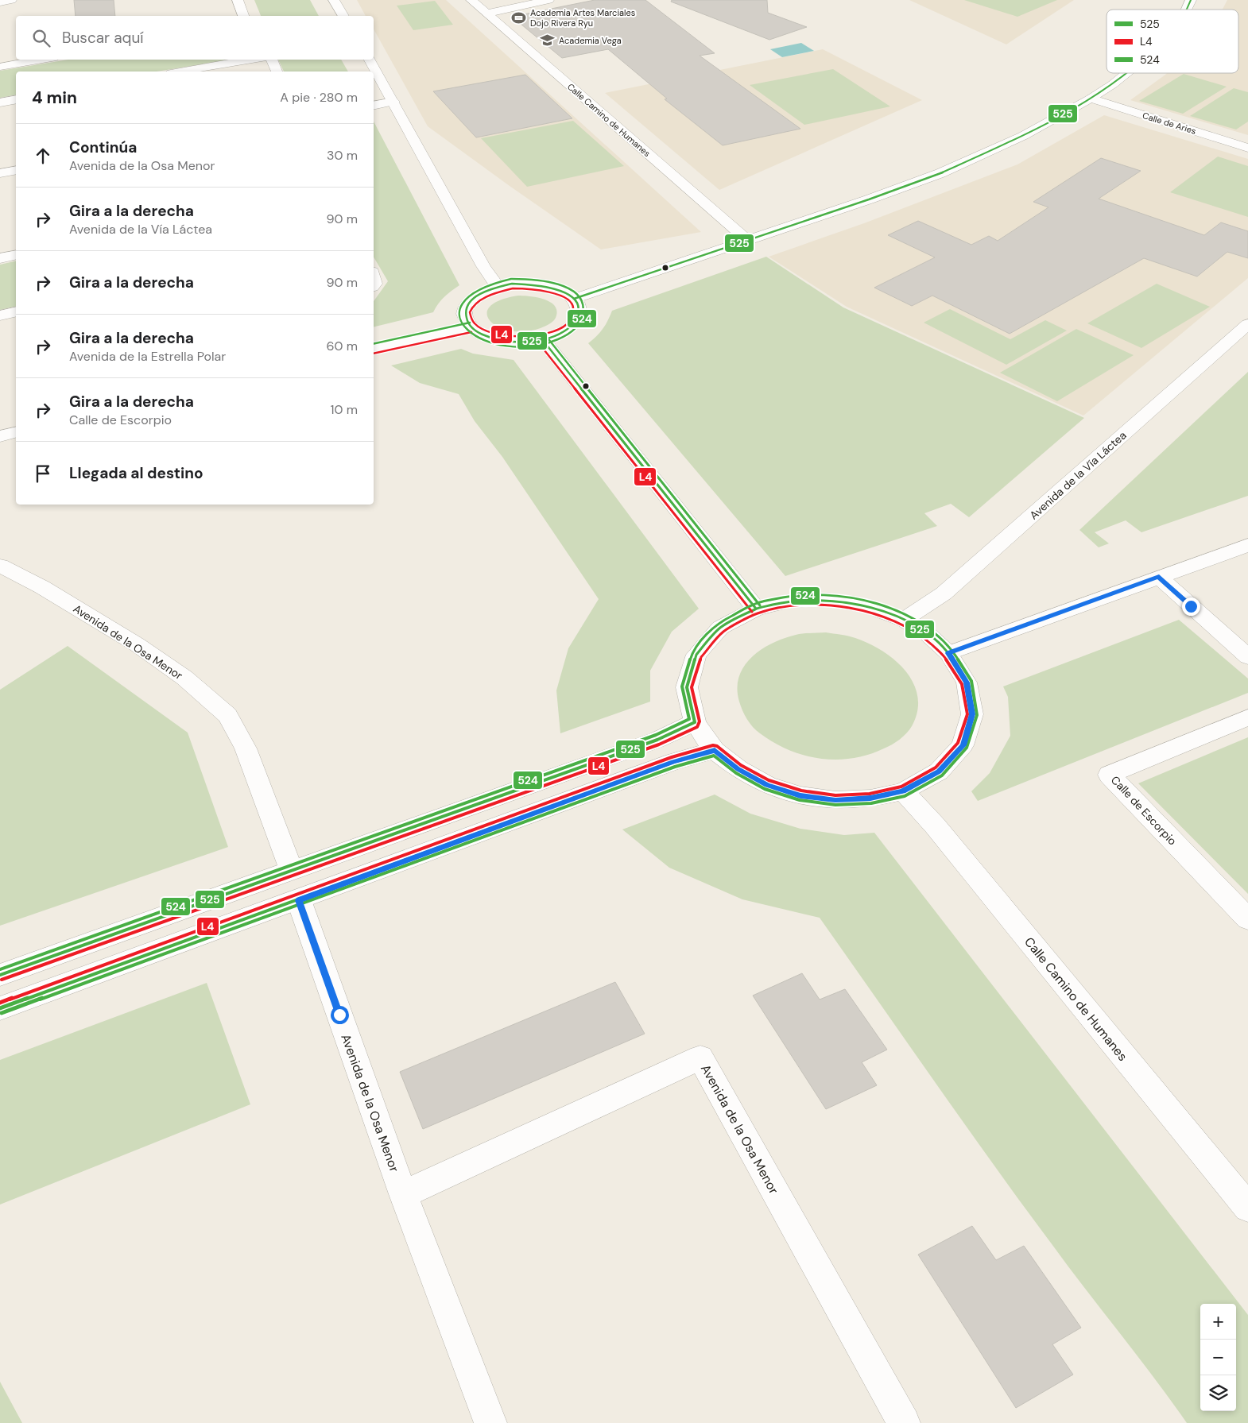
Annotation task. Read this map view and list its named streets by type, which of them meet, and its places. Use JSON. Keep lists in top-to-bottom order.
{
  "streets": {
    "street": [
      "Calle Camino de Humanes",
      "Calle de Aries",
      "Avenida de la Vía Láctea",
      "Avenida de la Osa Menor",
      "Calle de Escorpio"
    ]
  },
  "places": {
    "sports": ["Academia Artes Marciales Dojo Rivera Ryu"],
    "school or university": ["Academia Vega"]
  },
  "lines": ["transit line 525", "transit line 524", "transit line L4"],
  "legend": ["525", "L4", "524"],
  "page": {
    "search": "Buscar aquí",
    "heading": ["4 min", "A pie · 280 m"],
    "list": [
      ["Continúa", "Avenida de la Osa Menor", "30 m"],
      ["Gira a la derecha", "Avenida de la Vía Láctea", "90 m"],
      ["Gira a la derecha", "90 m"],
      ["Gira a la derecha", "Avenida de la Estrella Polar", "60 m"],
      ["Gira a la derecha", "Calle de Escorpio", "10 m"],
      "Llegada al destino"
    ],
    "map_buttons": ["+", "−"]
  }
}
